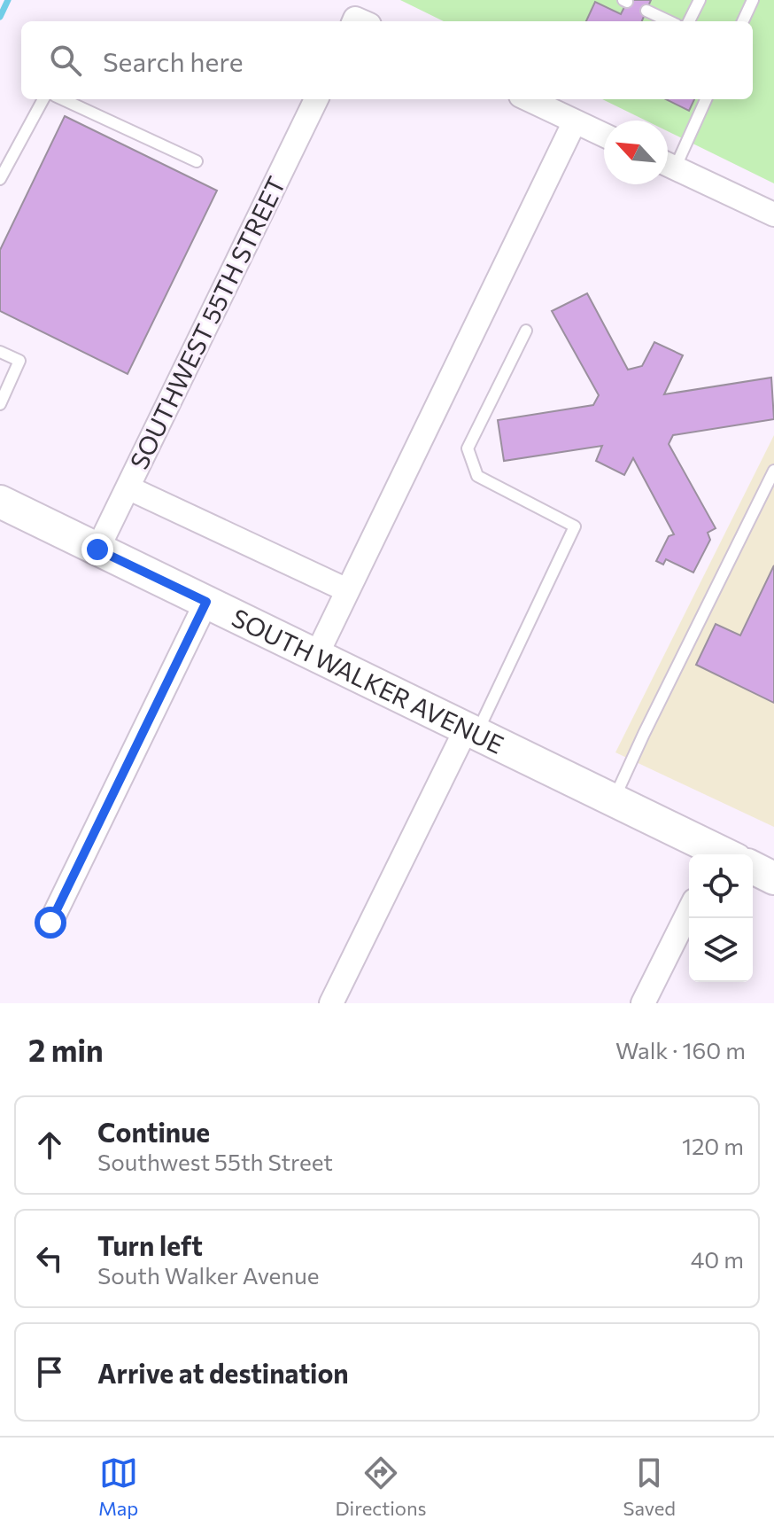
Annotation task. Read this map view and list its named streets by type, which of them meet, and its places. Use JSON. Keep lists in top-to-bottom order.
{
  "streets": {
    "main road": ["SOUTH WALKER AVENUE"],
    "street": ["SOUTHWEST 55TH STREET"]
  },
  "crossings": [
    ["SOUTHWEST 55TH STREET", "SOUTH WALKER AVENUE"]
  ],
  "north": "top left",
  "page": {
    "search": "Search here",
    "heading": ["2 min", "Walk · 160 m"],
    "list": [
      ["Continue", "Southwest 55th Street", "120 m"],
      ["Turn left", "South Walker Avenue", "40 m"],
      "Arrive at destination"
    ],
    "nav": ["Map", "Directions", "Saved"]
  }
}
